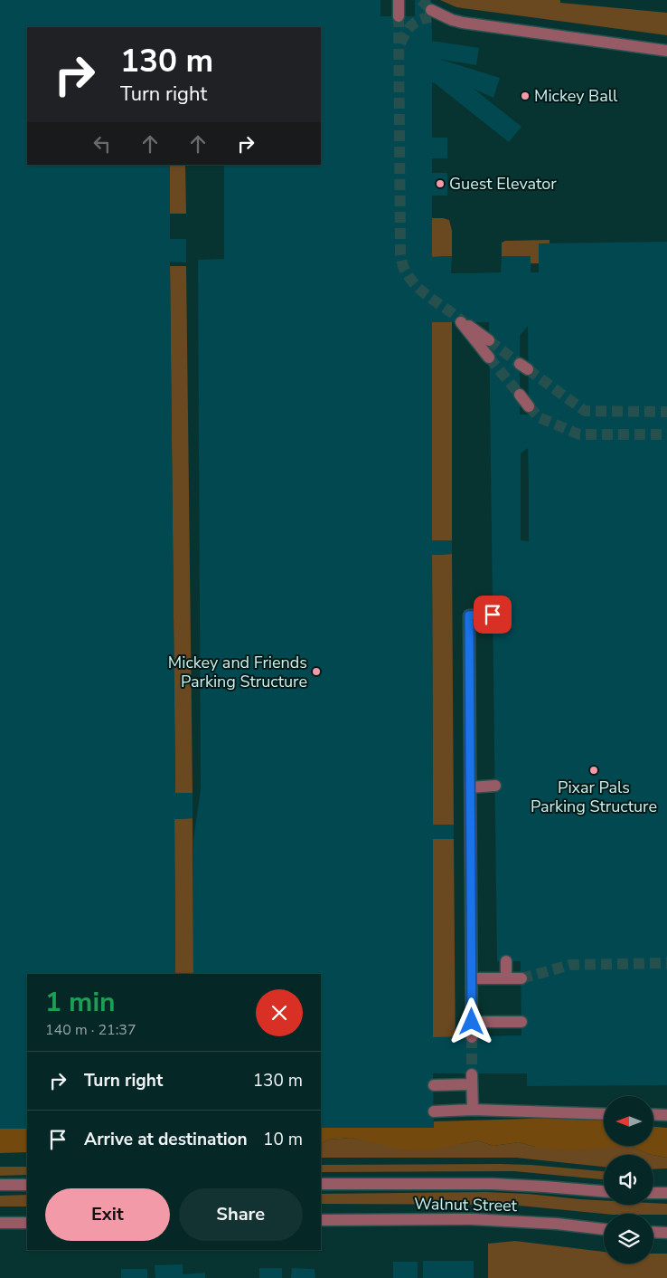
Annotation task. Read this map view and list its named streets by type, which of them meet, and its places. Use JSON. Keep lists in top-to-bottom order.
{
  "streets": {
    "street": ["Walnut Street"]
  },
  "places": [
    "Mickey Ball",
    "Guest Elevator",
    "Mickey and Friends Parking Structure",
    "Pixar Pals Parking Structure"
  ],
  "north": "left",
  "page": {
    "turn": ["130 m", "Turn right"],
    "heading": ["1 min", "140 m · 21:37"],
    "list": [
      {
        "name": "Turn right",
        "value": "130 m"
      },
      {
        "name": "Arrive at destination",
        "value": "10 m"
      }
    ],
    "buttons": ["Exit", "Share"]
  }
}
